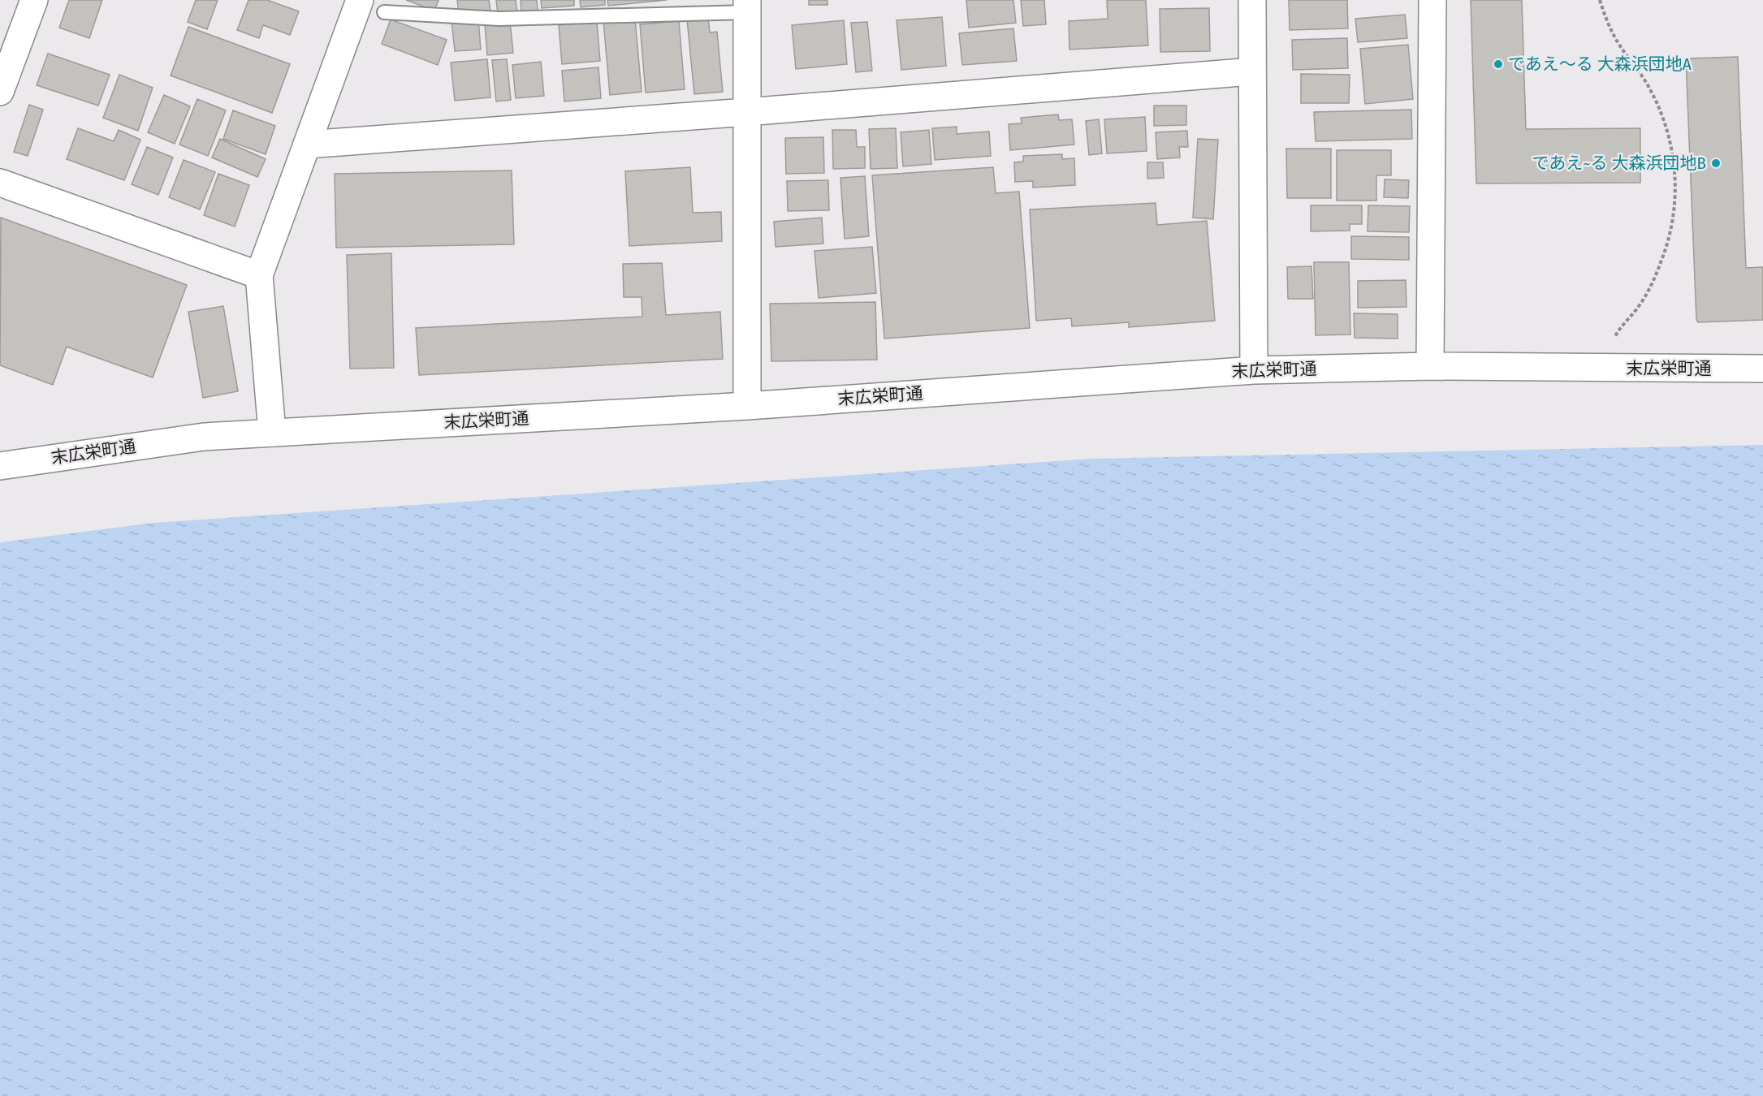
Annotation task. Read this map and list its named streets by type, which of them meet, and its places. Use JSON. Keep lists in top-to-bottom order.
{
  "streets": {
    "street": ["末広栄町通"]
  },
  "places": ["であえ～る 大森浜団地A", "であえ~る 大森浜団地B"]
}
